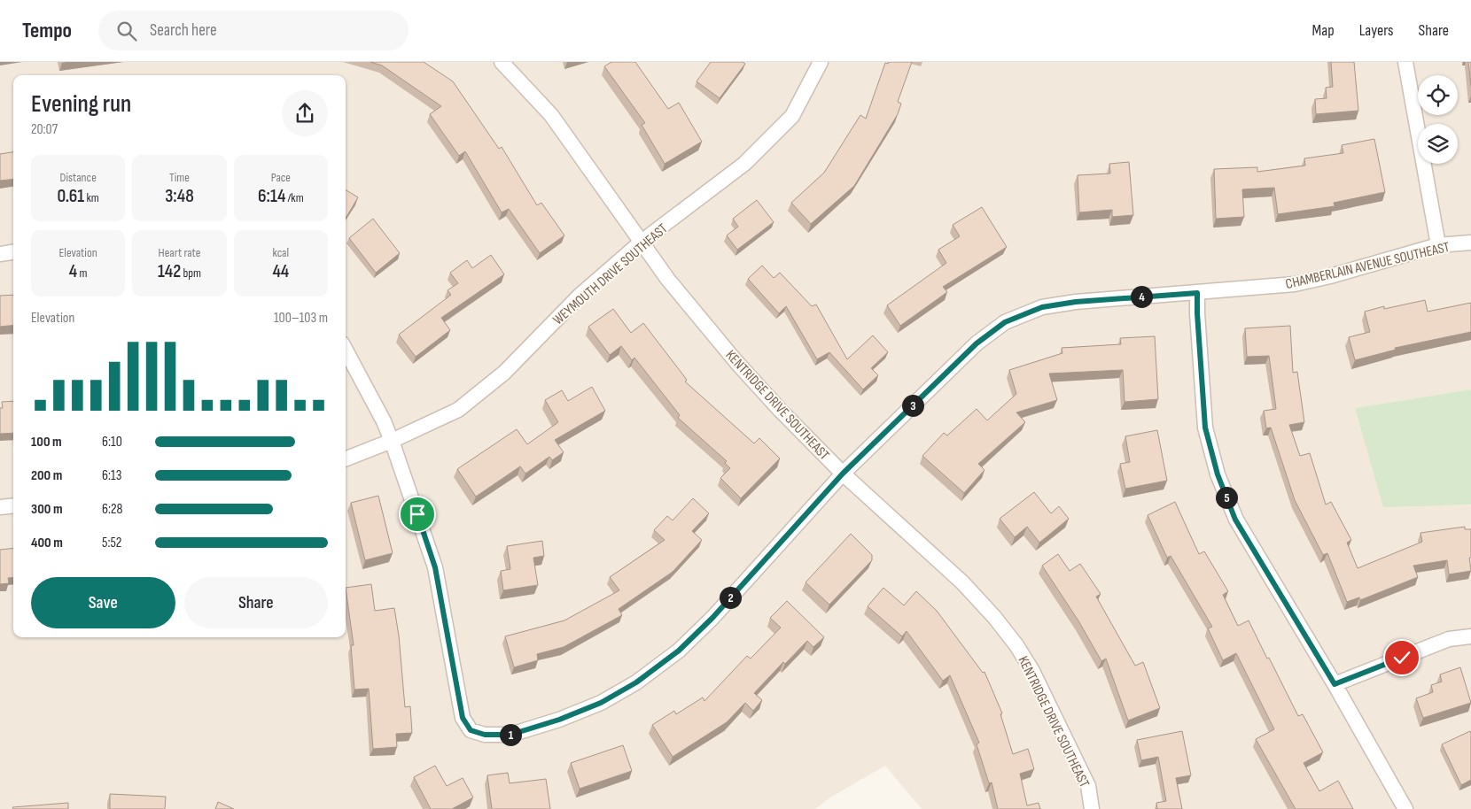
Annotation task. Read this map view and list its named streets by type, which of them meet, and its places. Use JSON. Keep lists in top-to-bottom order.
{
  "streets": {
    "street": ["CHAMBERLAIN AVENUE SOUTHEAST", "WEYMOUTH DRIVE SOUTHEAST", "KENTRIDGE DRIVE SOUTHEAST"]
  },
  "crossings": [
    ["CHAMBERLAIN AVENUE SOUTHEAST", "WEYMOUTH DRIVE SOUTHEAST"],
    ["CHAMBERLAIN AVENUE SOUTHEAST", "KENTRIDGE DRIVE SOUTHEAST"],
    ["WEYMOUTH DRIVE SOUTHEAST", "KENTRIDGE DRIVE SOUTHEAST"]
  ],
  "page": {
    "header": "Tempo",
    "search": "Search here",
    "nav": ["Map", "Layers", "Share"],
    "heading": ["Evening run", "20:07"],
    "stats": [
      ["Distance", "0.61 km"],
      ["Time", "3:48"],
      ["Pace", "6:14 /km"],
      ["Elevation", "4 m"],
      ["Heart rate", "142 bpm"],
      ["kcal", "44"]
    ],
    "pins": [
      "4",
      "3",
      "5",
      "2",
      "1"
    ],
    "chart": ["Elevation", "100–103 m"],
    "list": [
      {
        "name": "100 m",
        "note": "6:10"
      },
      {
        "name": "200 m",
        "note": "6:13"
      },
      {
        "name": "300 m",
        "note": "6:28"
      },
      {
        "name": "400 m",
        "note": "5:52"
      }
    ],
    "buttons": ["Save", "Share"]
  }
}
